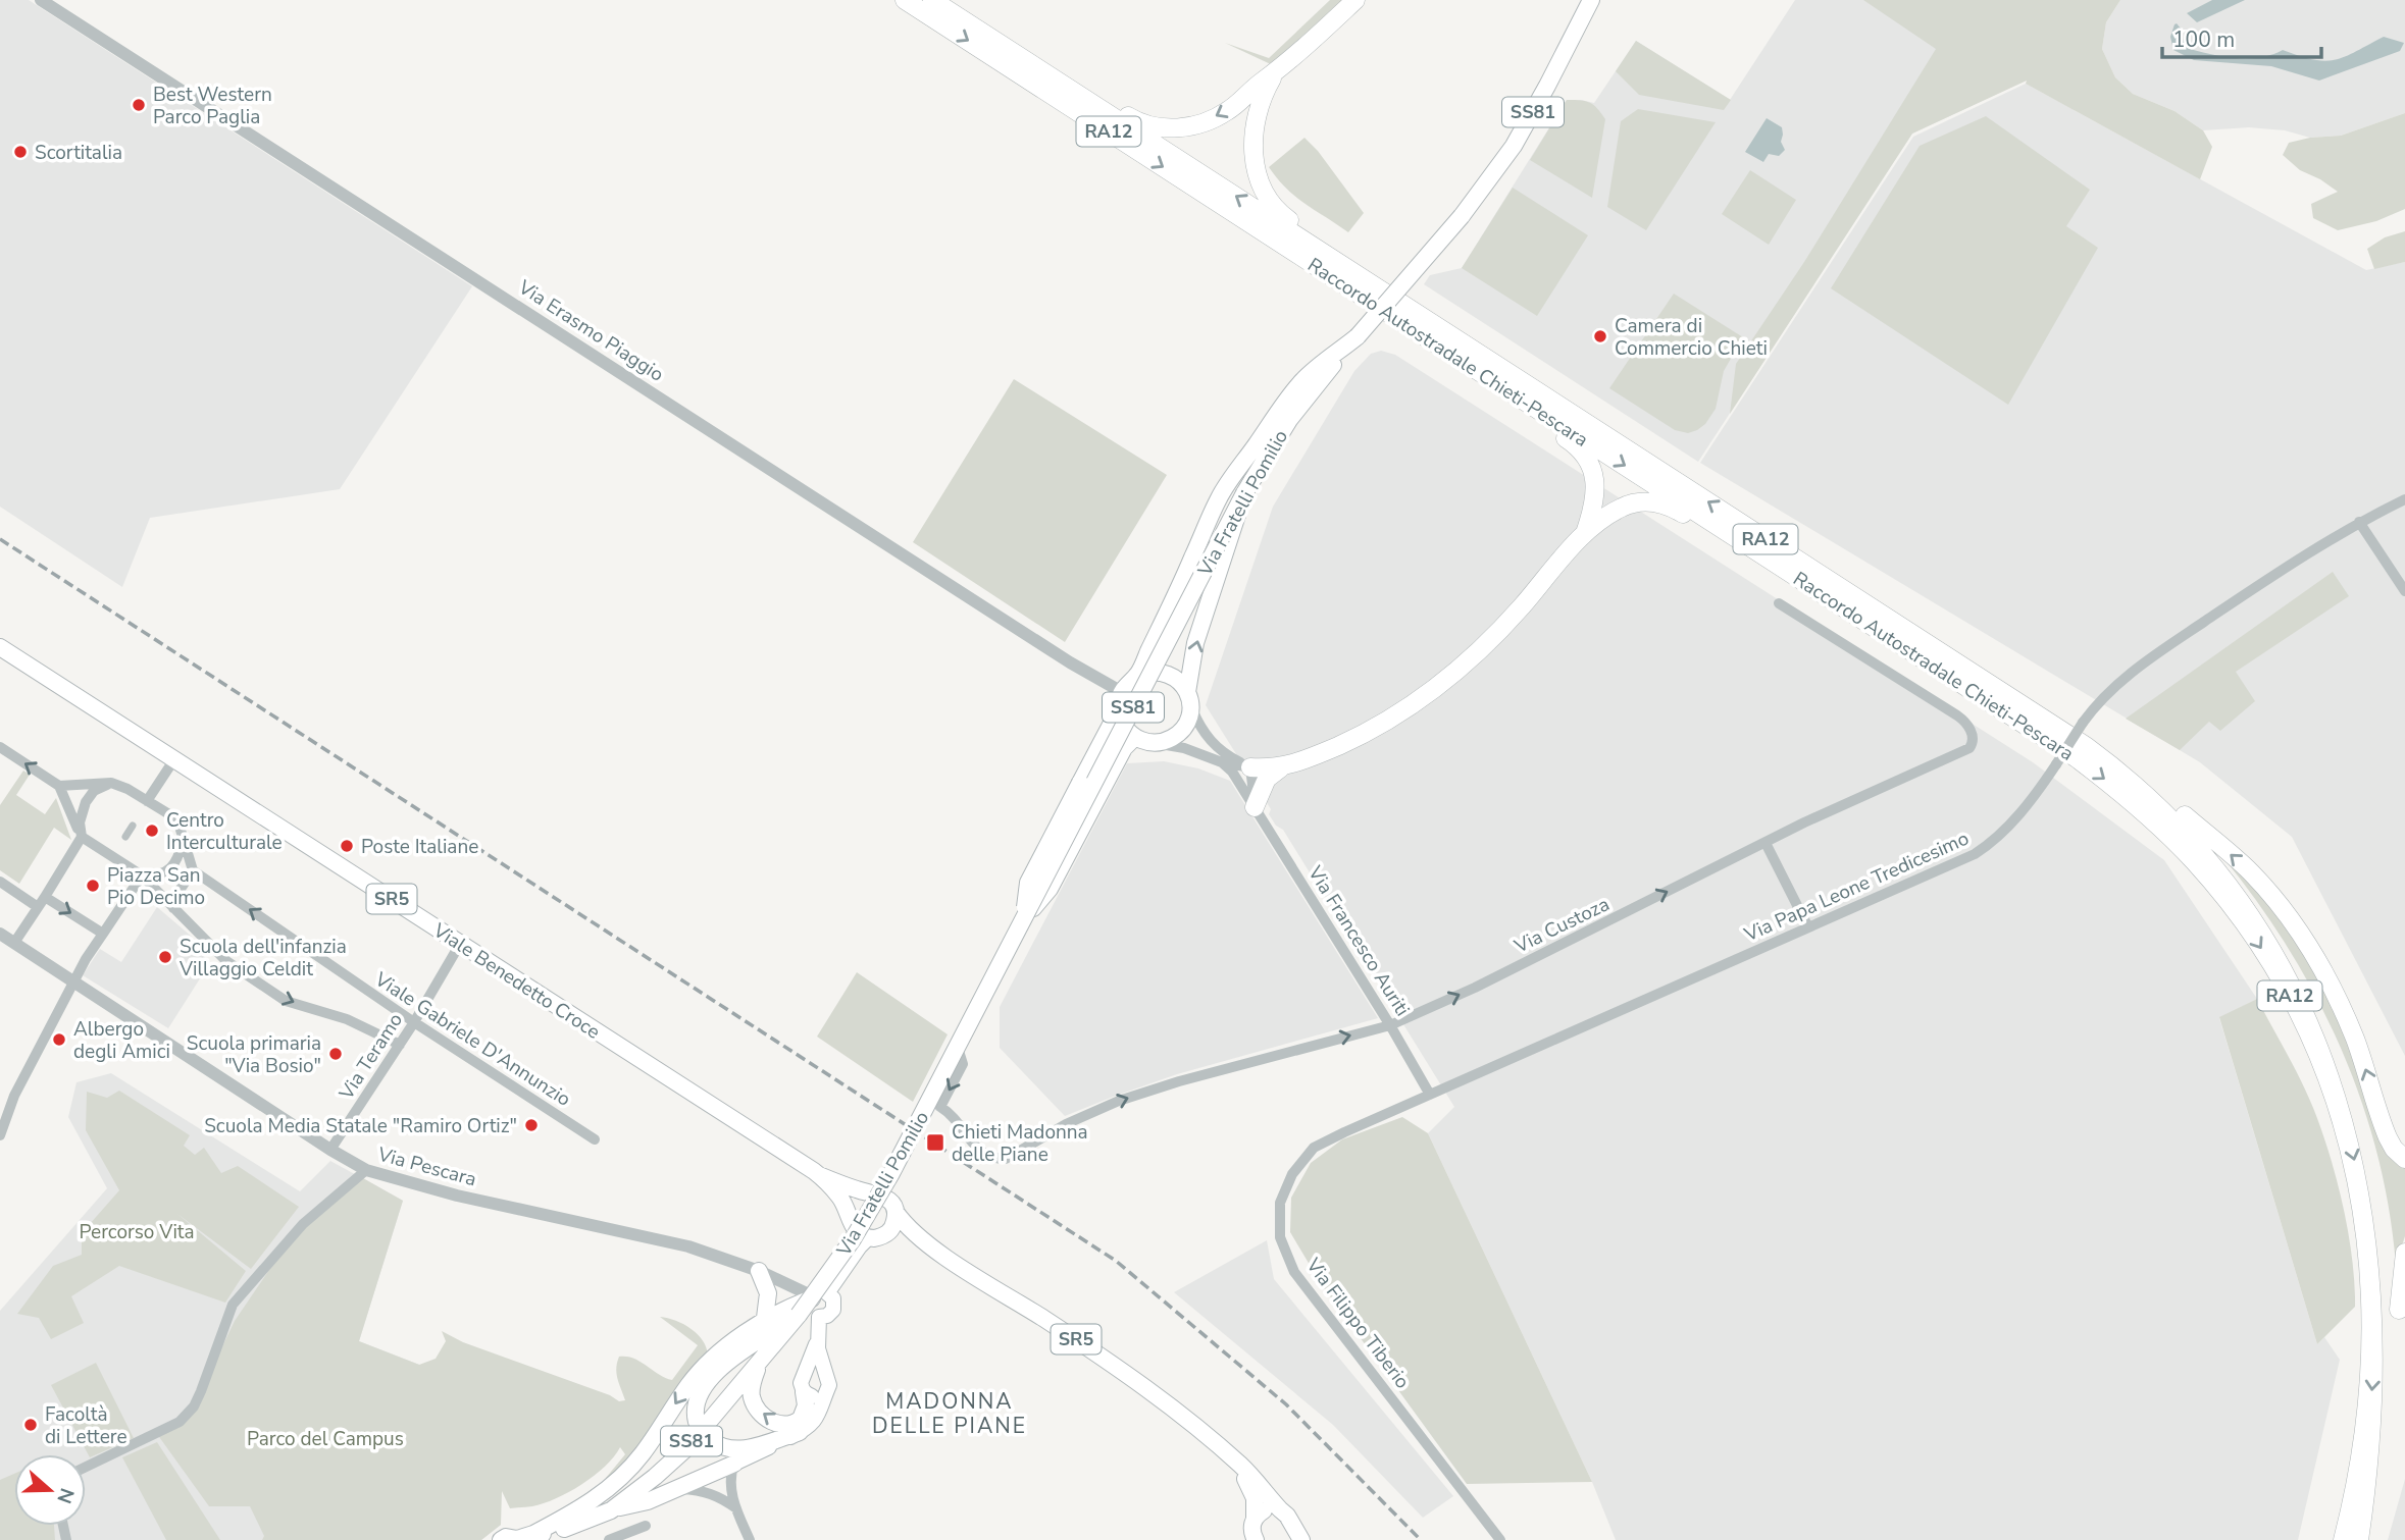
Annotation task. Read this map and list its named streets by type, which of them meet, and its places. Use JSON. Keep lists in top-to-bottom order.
{
  "streets": {
    "highway": ["RA12", "Raccordo Autostradale Chieti-Pescara"],
    "main road": [
      "SS81",
      "Via Fratelli Pomilio",
      "SR5",
      "Viale Benedetto Croce"
    ],
    "street": [
      "Via Erasmo Piaggio",
      "Via Papa Leone Tredicesimo",
      "Via Custoza",
      "Via Francesco Auriti",
      "Viale Gabriele D'Annunzio",
      "Via Teramo",
      "Via Pescara",
      "Via Filippo Tiberio"
    ]
  },
  "crossings": [
    ["SS81", "Via Fratelli Pomilio"],
    ["Via Erasmo Piaggio", "Via Fratelli Pomilio"],
    ["Via Fratelli Pomilio", "Via Custoza"],
    ["Via Papa Leone Tredicesimo", "Via Francesco Auriti"],
    ["Via Papa Leone Tredicesimo", "Via Filippo Tiberio"],
    ["SR5", "Viale Benedetto Croce"],
    ["Via Custoza", "Via Francesco Auriti"],
    ["Via Francesco Auriti", "Via Filippo Tiberio"],
    ["Viale Benedetto Croce", "Via Teramo"],
    ["Viale Gabriele D'Annunzio", "Via Teramo"],
    ["Via Teramo", "Via Pescara"]
  ],
  "one_way": ["Via Custoza"],
  "districts": ["MADONNA DELLE PIANE"],
  "parks": ["Percorso Vita", "Parco del Campus"],
  "places": {
    "other": [
      "Best Western Parco Paglia",
      "Scortitalia",
      "Camera di Commercio Chieti",
      "Centro Interculturale",
      "Poste Italiane",
      "Piazza San Pio Decimo",
      "Scuola dell'infanzia Villaggio Celdit",
      "Albergo degli Amici",
      "Scuola primaria \"Via Bosio\"",
      "Scuola Media Statale \"Ramiro Ortiz\"",
      "Facoltà di Lettere"
    ],
    "transit": ["Chieti Madonna delle Piane"]
  },
  "scale_bar": "100 m",
  "north": "right"
}
